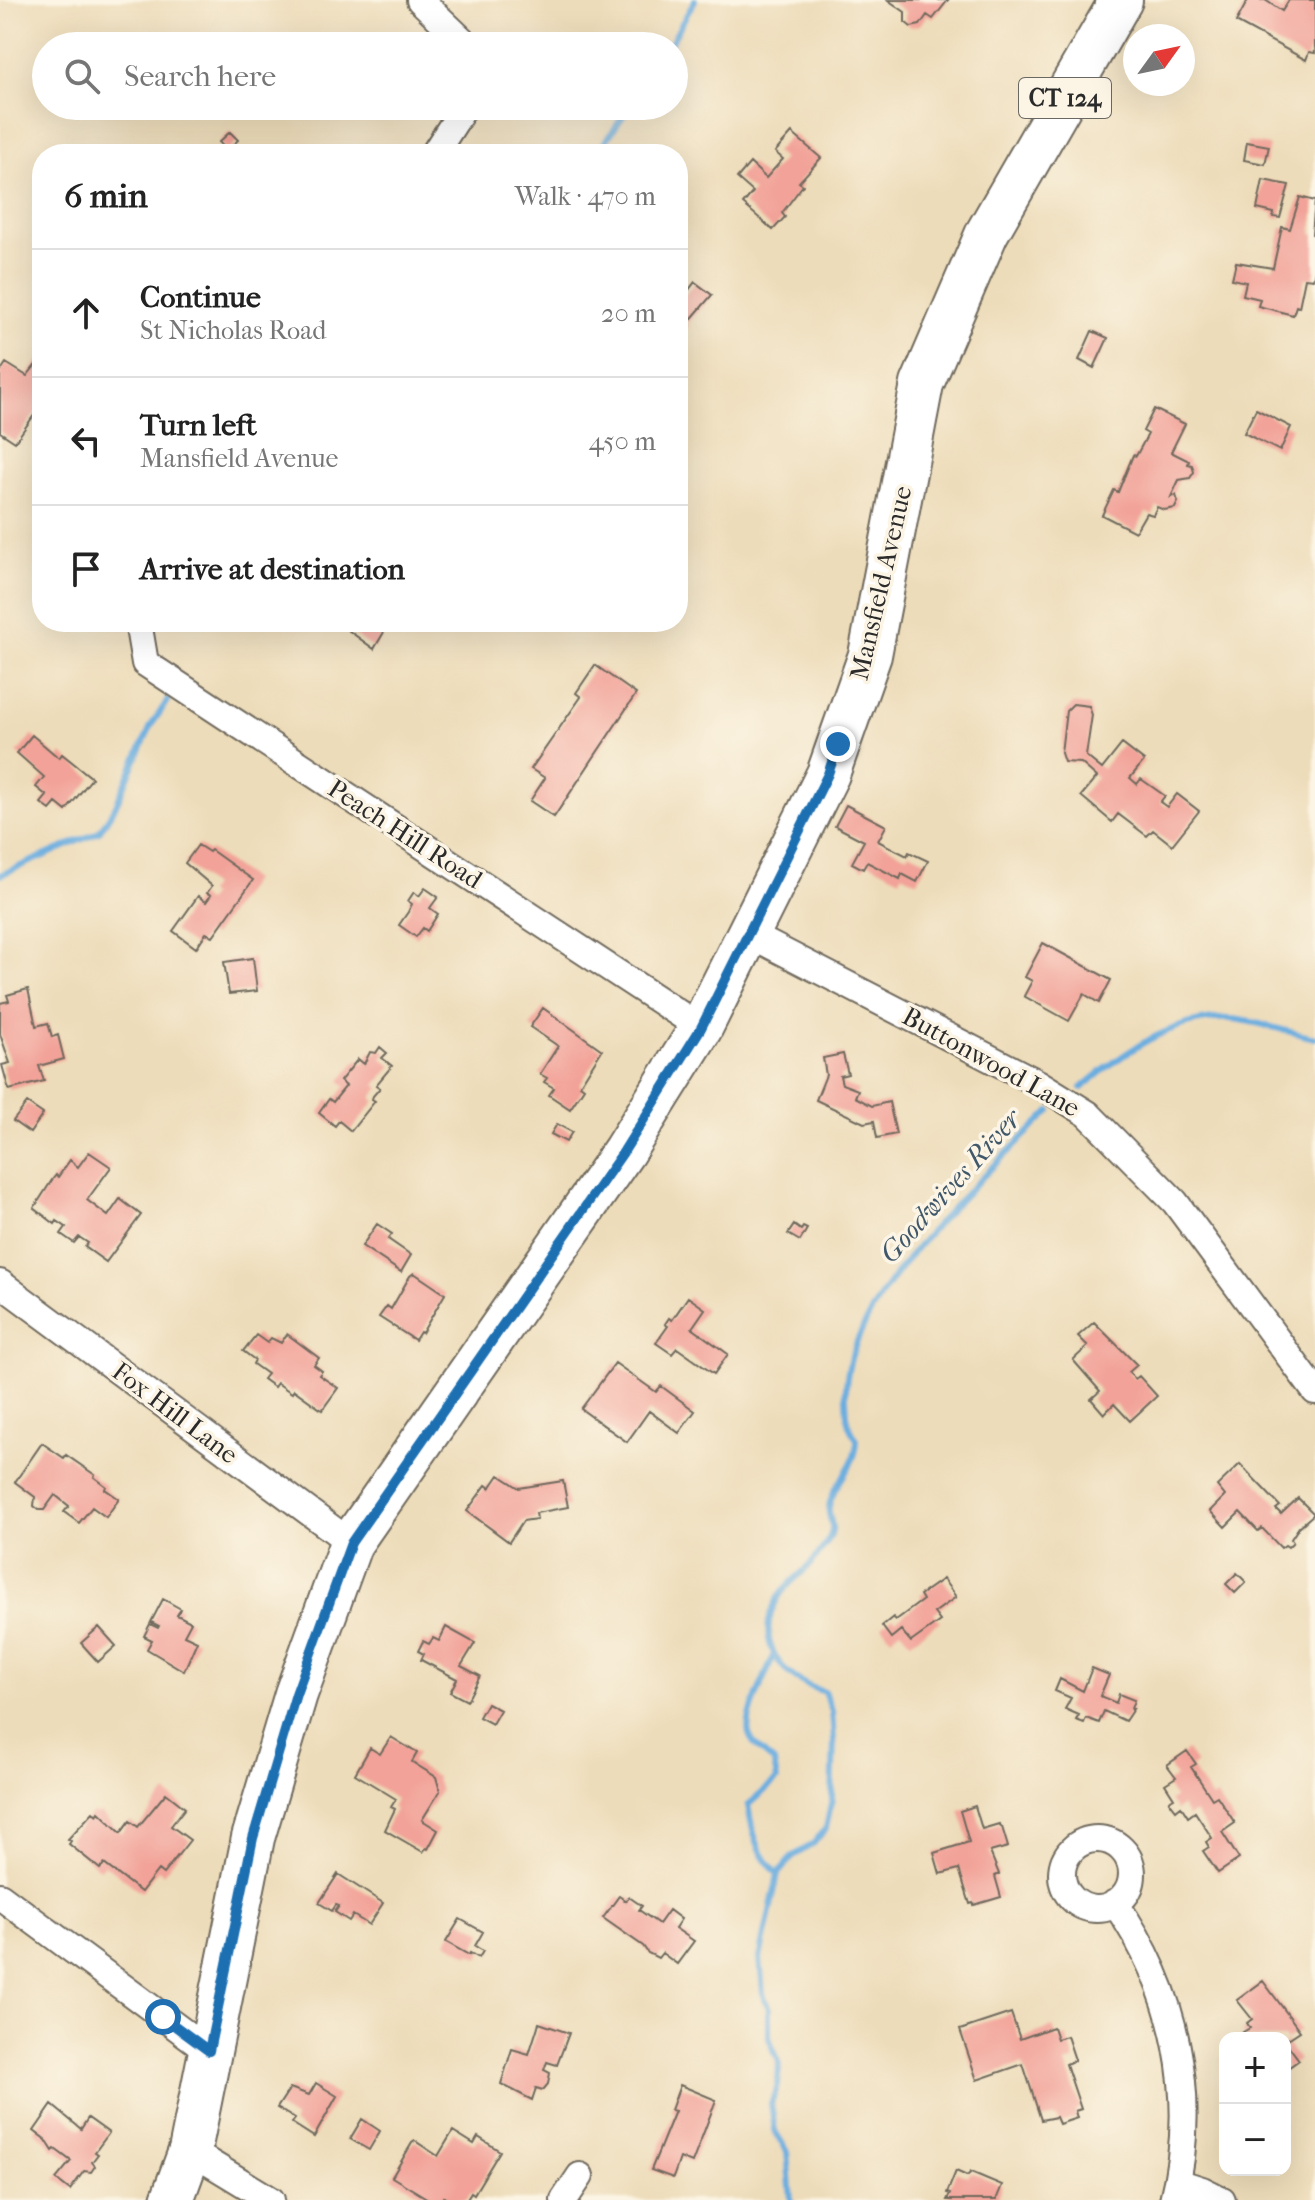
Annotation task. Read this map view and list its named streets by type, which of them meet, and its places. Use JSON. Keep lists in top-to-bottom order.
{
  "streets": {
    "main road": ["CT 124", "Mansfield Avenue"],
    "street": ["Peach Hill Road", "Buttonwood Lane", "Fox Hill Lane"]
  },
  "crossings": [
    ["Mansfield Avenue", "Peach Hill Road"],
    ["Mansfield Avenue", "Buttonwood Lane"],
    ["Mansfield Avenue", "Fox Hill Lane"]
  ],
  "water": ["Goodwives River"],
  "north": "top right",
  "page": {
    "search": "Search here",
    "heading": ["6 min", "Walk · 470 m"],
    "list": [
      ["Continue", "St Nicholas Road", "20 m"],
      ["Turn left", "Mansfield Avenue", "450 m"],
      "Arrive at destination"
    ],
    "map_buttons": ["+", "−"]
  }
}
